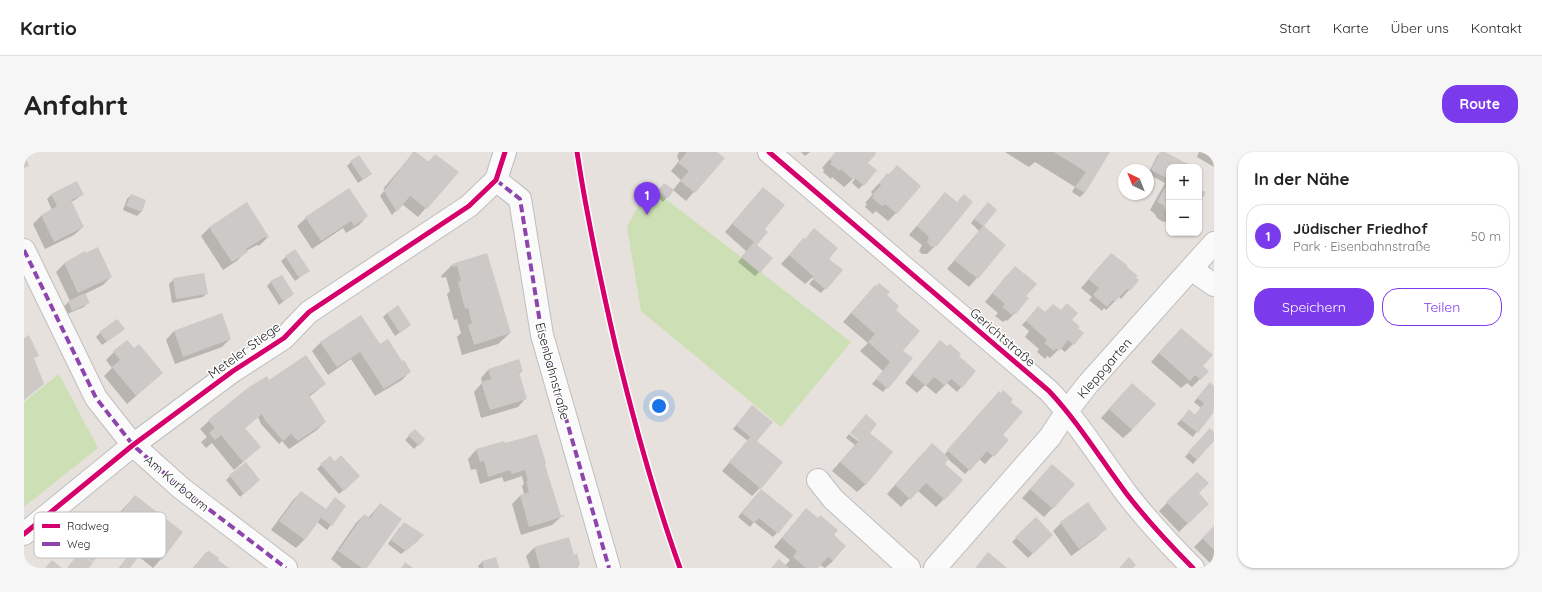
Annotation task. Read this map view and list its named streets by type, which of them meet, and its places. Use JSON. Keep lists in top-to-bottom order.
{
  "streets": {
    "street": [
      "Gerichtstraße",
      "Meteler Stiege",
      "Kleppgarten",
      "Eisenbahnstraße",
      "Am Kurbaum"
    ]
  },
  "crossings": [
    ["Gerichtstraße", "Kleppgarten"],
    ["Meteler Stiege", "Eisenbahnstraße"],
    ["Meteler Stiege", "Am Kurbaum"]
  ],
  "legend": ["Radweg", "Weg"],
  "north": "top left",
  "page": {
    "header": "Kartio",
    "nav": [
      "Start",
      "Karte",
      "Über uns",
      "Kontakt"
    ],
    "buttons": [
      "Route",
      ["Speichern", "Teilen"]
    ],
    "title": "Anfahrt",
    "heading": "In der Nähe",
    "map_buttons": ["+", "−"],
    "pins": "1",
    "list": [
      {
        "mark": "1",
        "name": "Jüdischer Friedhof",
        "note": "Park · Eisenbahnstraße",
        "value": "50 m"
      }
    ]
  }
}
